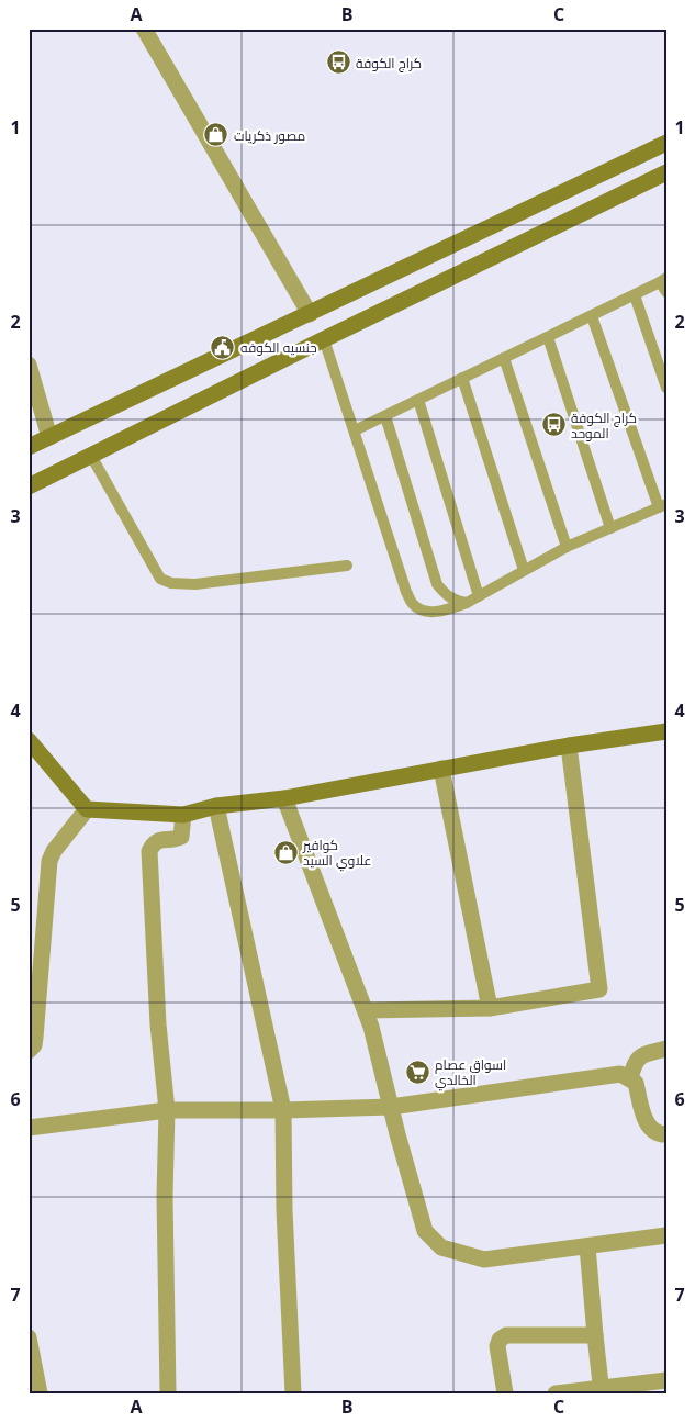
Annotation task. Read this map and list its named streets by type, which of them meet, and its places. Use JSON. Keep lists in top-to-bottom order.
{
  "places": {
    "bus stop": ["كراج الكوفة", "كراج الكوفة الموحد"],
    "shop": ["مصور ذكريات", "كوافير علاوي السيد"],
    "public building": ["جنسيه الكوفه"],
    "supermarket": ["اسواق عصام الخالدي"]
  },
  "grid": {
    "columns": ["A", "B", "C"],
    "rows": [
      "1",
      "2",
      "3",
      "4",
      "5",
      "6",
      "7"
    ]
  }
}
